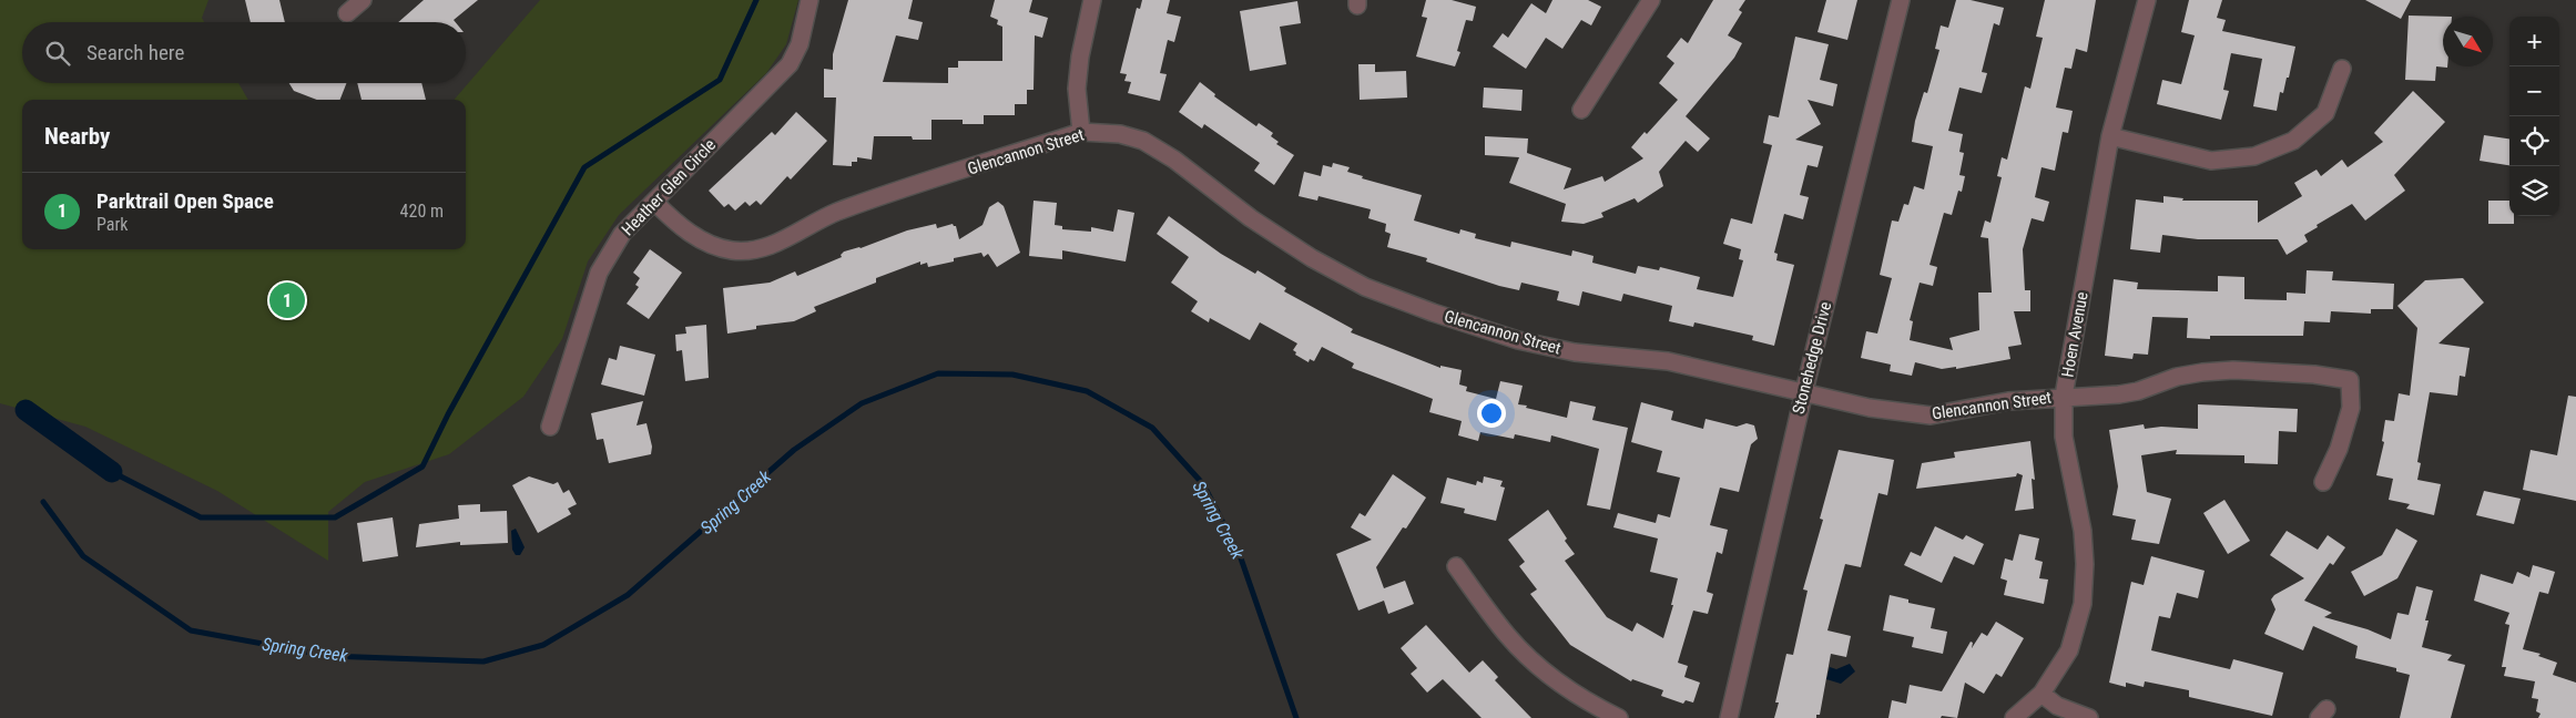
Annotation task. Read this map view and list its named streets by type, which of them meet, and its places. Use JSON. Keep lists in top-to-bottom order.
{
  "streets": {
    "street": [
      "Glencannon Street",
      "Heather Glen Circle",
      "Hoen Avenue",
      "Stonehedge Drive"
    ]
  },
  "crossings": [
    ["Glencannon Street", "Heather Glen Circle"],
    ["Glencannon Street", "Hoen Avenue"],
    ["Glencannon Street", "Stonehedge Drive"]
  ],
  "water": ["Spring Creek"],
  "north": "bottom right",
  "page": {
    "map_buttons": ["+", "−"],
    "search": "Search here",
    "heading": "Nearby",
    "list": [
      {
        "mark": "1",
        "name": "Parktrail Open Space",
        "note": "Park",
        "value": "420 m"
      }
    ],
    "pins": "1"
  }
}
